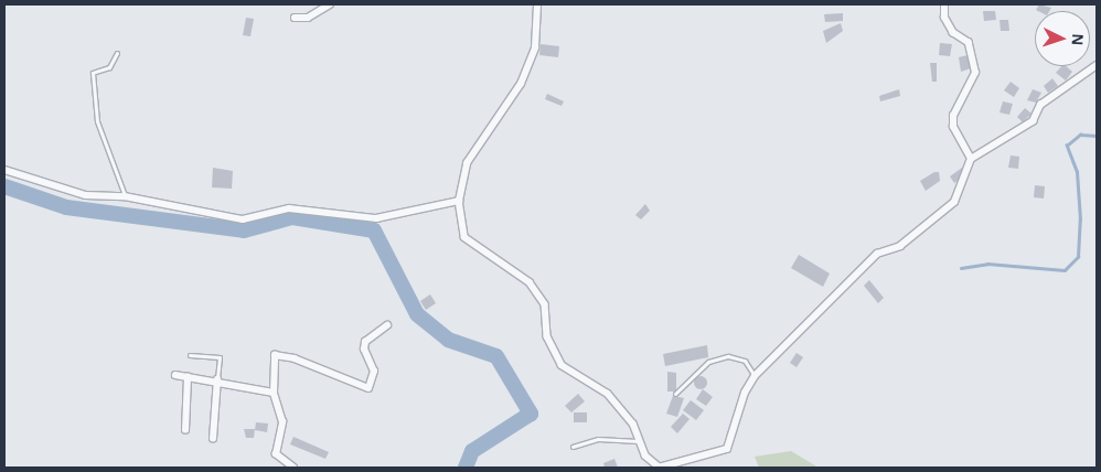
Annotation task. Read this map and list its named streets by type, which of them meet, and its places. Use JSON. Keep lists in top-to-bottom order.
{
  "north": "right"
}
